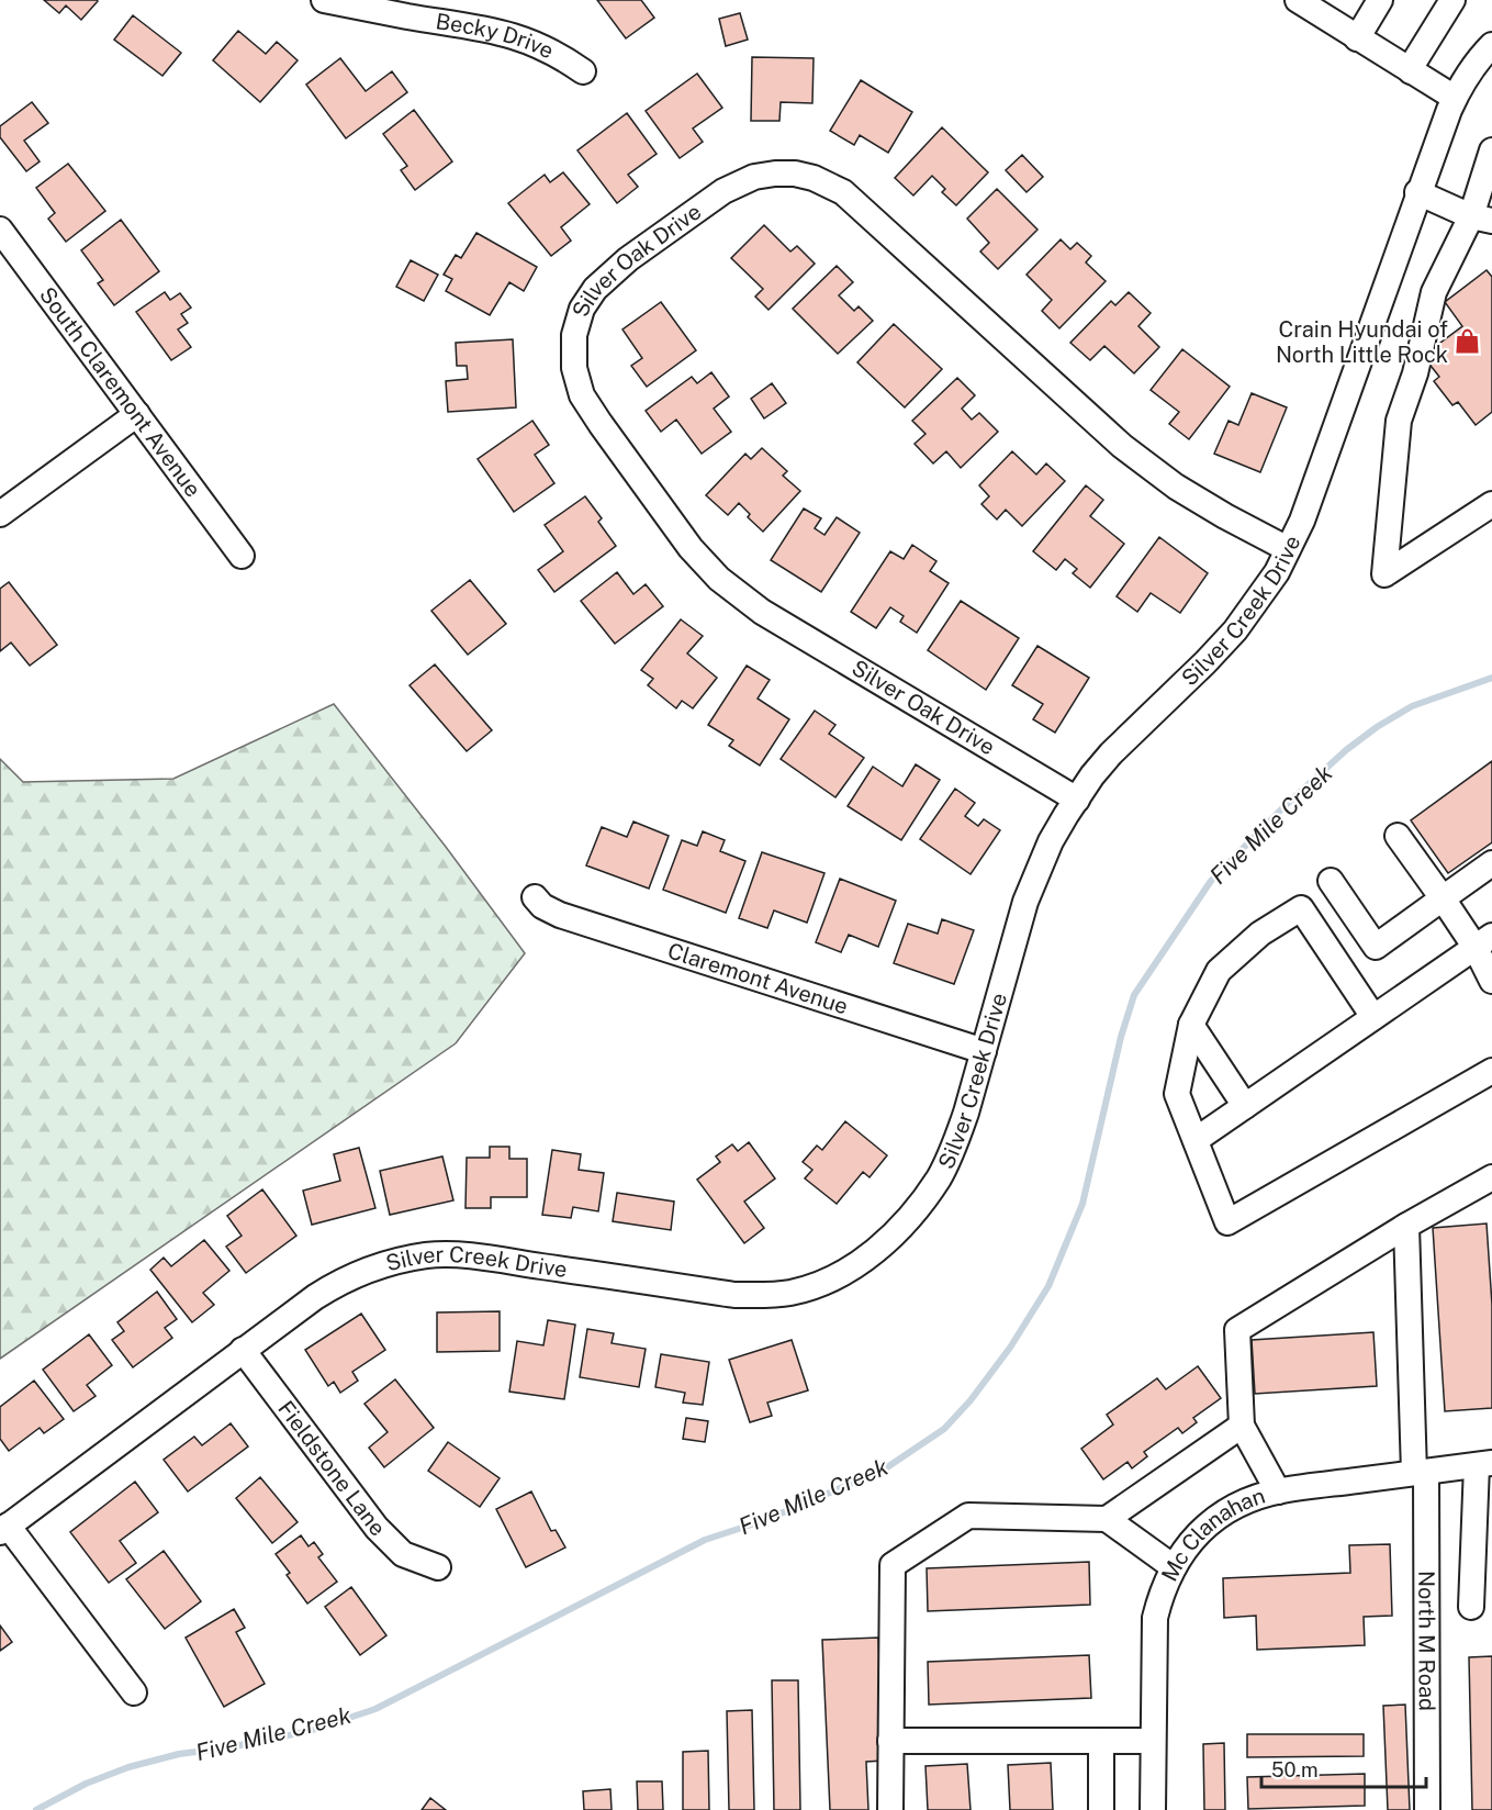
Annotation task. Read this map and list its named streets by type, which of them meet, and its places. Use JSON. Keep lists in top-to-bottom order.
{
  "streets": {
    "street": [
      "Becky Drive",
      "Silver Oak Drive",
      "South Claremont Avenue",
      "Silver Creek Drive",
      "Claremont Avenue",
      "Fieldstone Lane",
      "Mc Clanahan",
      "North M Road"
    ]
  },
  "crossings": [
    ["Silver Oak Drive", "Silver Creek Drive"],
    ["Silver Creek Drive", "Claremont Avenue"],
    ["Silver Creek Drive", "Fieldstone Lane"],
    ["Mc Clanahan", "North M Road"]
  ],
  "water": ["Five Mile Creek"],
  "places": {
    "shop": ["Crain Hyundai of North Little Rock"]
  },
  "scale_bar": "50 m"
}
